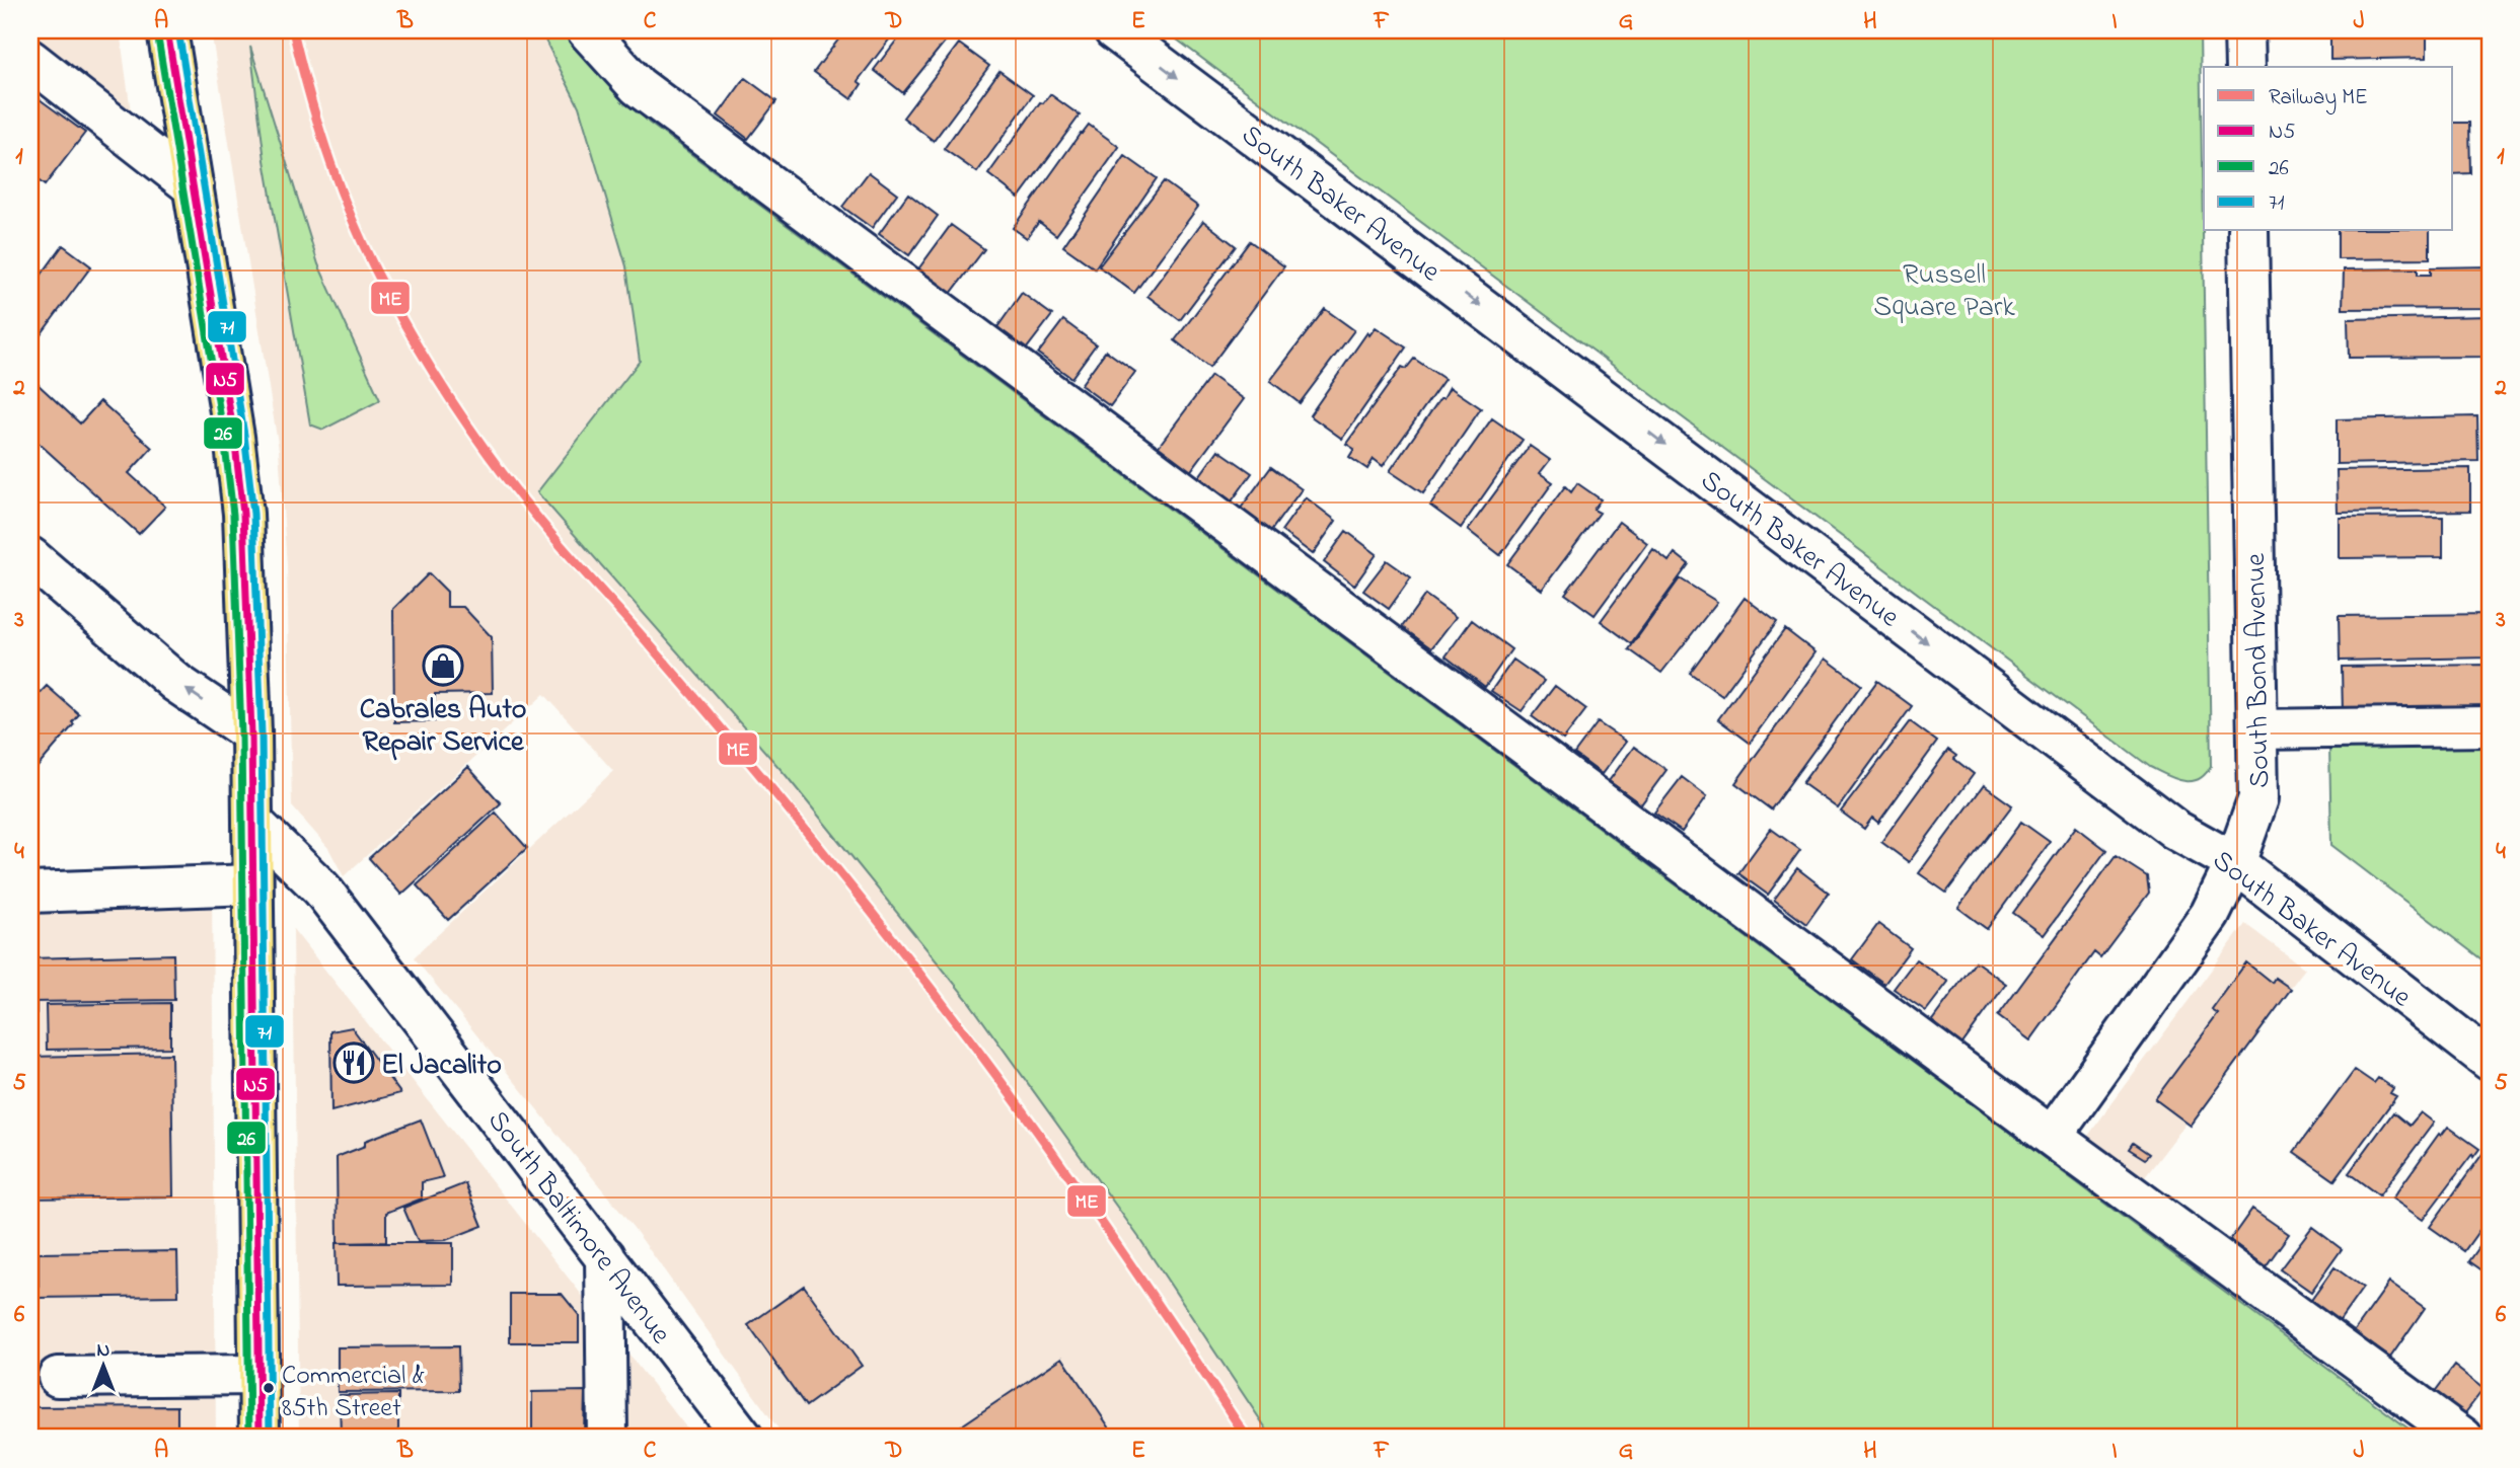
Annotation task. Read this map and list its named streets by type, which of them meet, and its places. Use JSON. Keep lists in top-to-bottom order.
{
  "streets": {
    "street": ["South Baker Avenue", "South Bond Avenue", "South Baltimore Avenue"]
  },
  "crossings": [
    ["South Baker Avenue", "South Bond Avenue"]
  ],
  "parks": ["Russell Square Park"],
  "places": {
    "shop": ["Cabrales Auto Repair Service"],
    "restaurant": ["El Jacalito"],
    "other": ["Commercial & 85th Street"]
  },
  "lines": [
    "rail line ME",
    "transit line N5",
    "transit line 71",
    "transit line 26"
  ],
  "legend": [
    "Railway ME",
    "N5",
    "26",
    "71"
  ],
  "north": "top",
  "grid": {
    "columns": [
      "A",
      "B",
      "C",
      "D",
      "E",
      "F",
      "G",
      "H",
      "I",
      "J"
    ],
    "rows": [
      "1",
      "2",
      "3",
      "4",
      "5",
      "6"
    ]
  }
}
